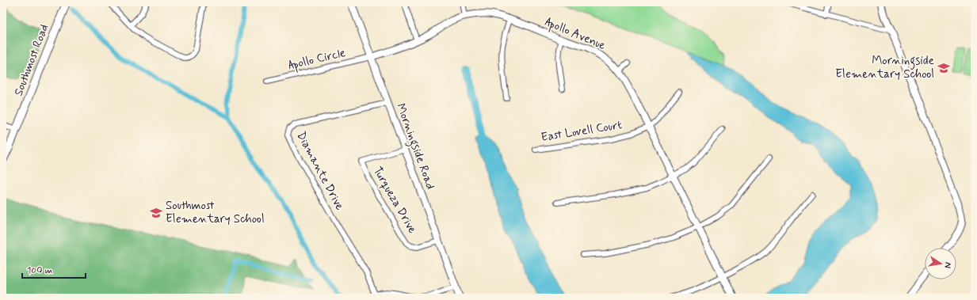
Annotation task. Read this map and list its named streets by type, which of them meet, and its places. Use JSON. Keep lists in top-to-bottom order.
{
  "streets": {
    "main road": ["Southmost Road"],
    "street": [
      "Apollo Avenue",
      "Apollo Circle",
      "East Lovell Court",
      "Morningside Road",
      "Diamante Drive",
      "Turqueza Drive"
    ]
  },
  "crossings": [
    ["Apollo Avenue", "Apollo Circle"],
    ["Apollo Avenue", "East Lovell Court"],
    ["Apollo Avenue", "Morningside Road"],
    ["Apollo Circle", "Morningside Road"],
    ["Morningside Road", "Diamante Drive"],
    ["Morningside Road", "Turqueza Drive"]
  ],
  "places": {
    "school or university": ["Morningside Elementary School", "Southmost Elementary School"]
  },
  "scale_bar": "100 m",
  "north": "right"
}
